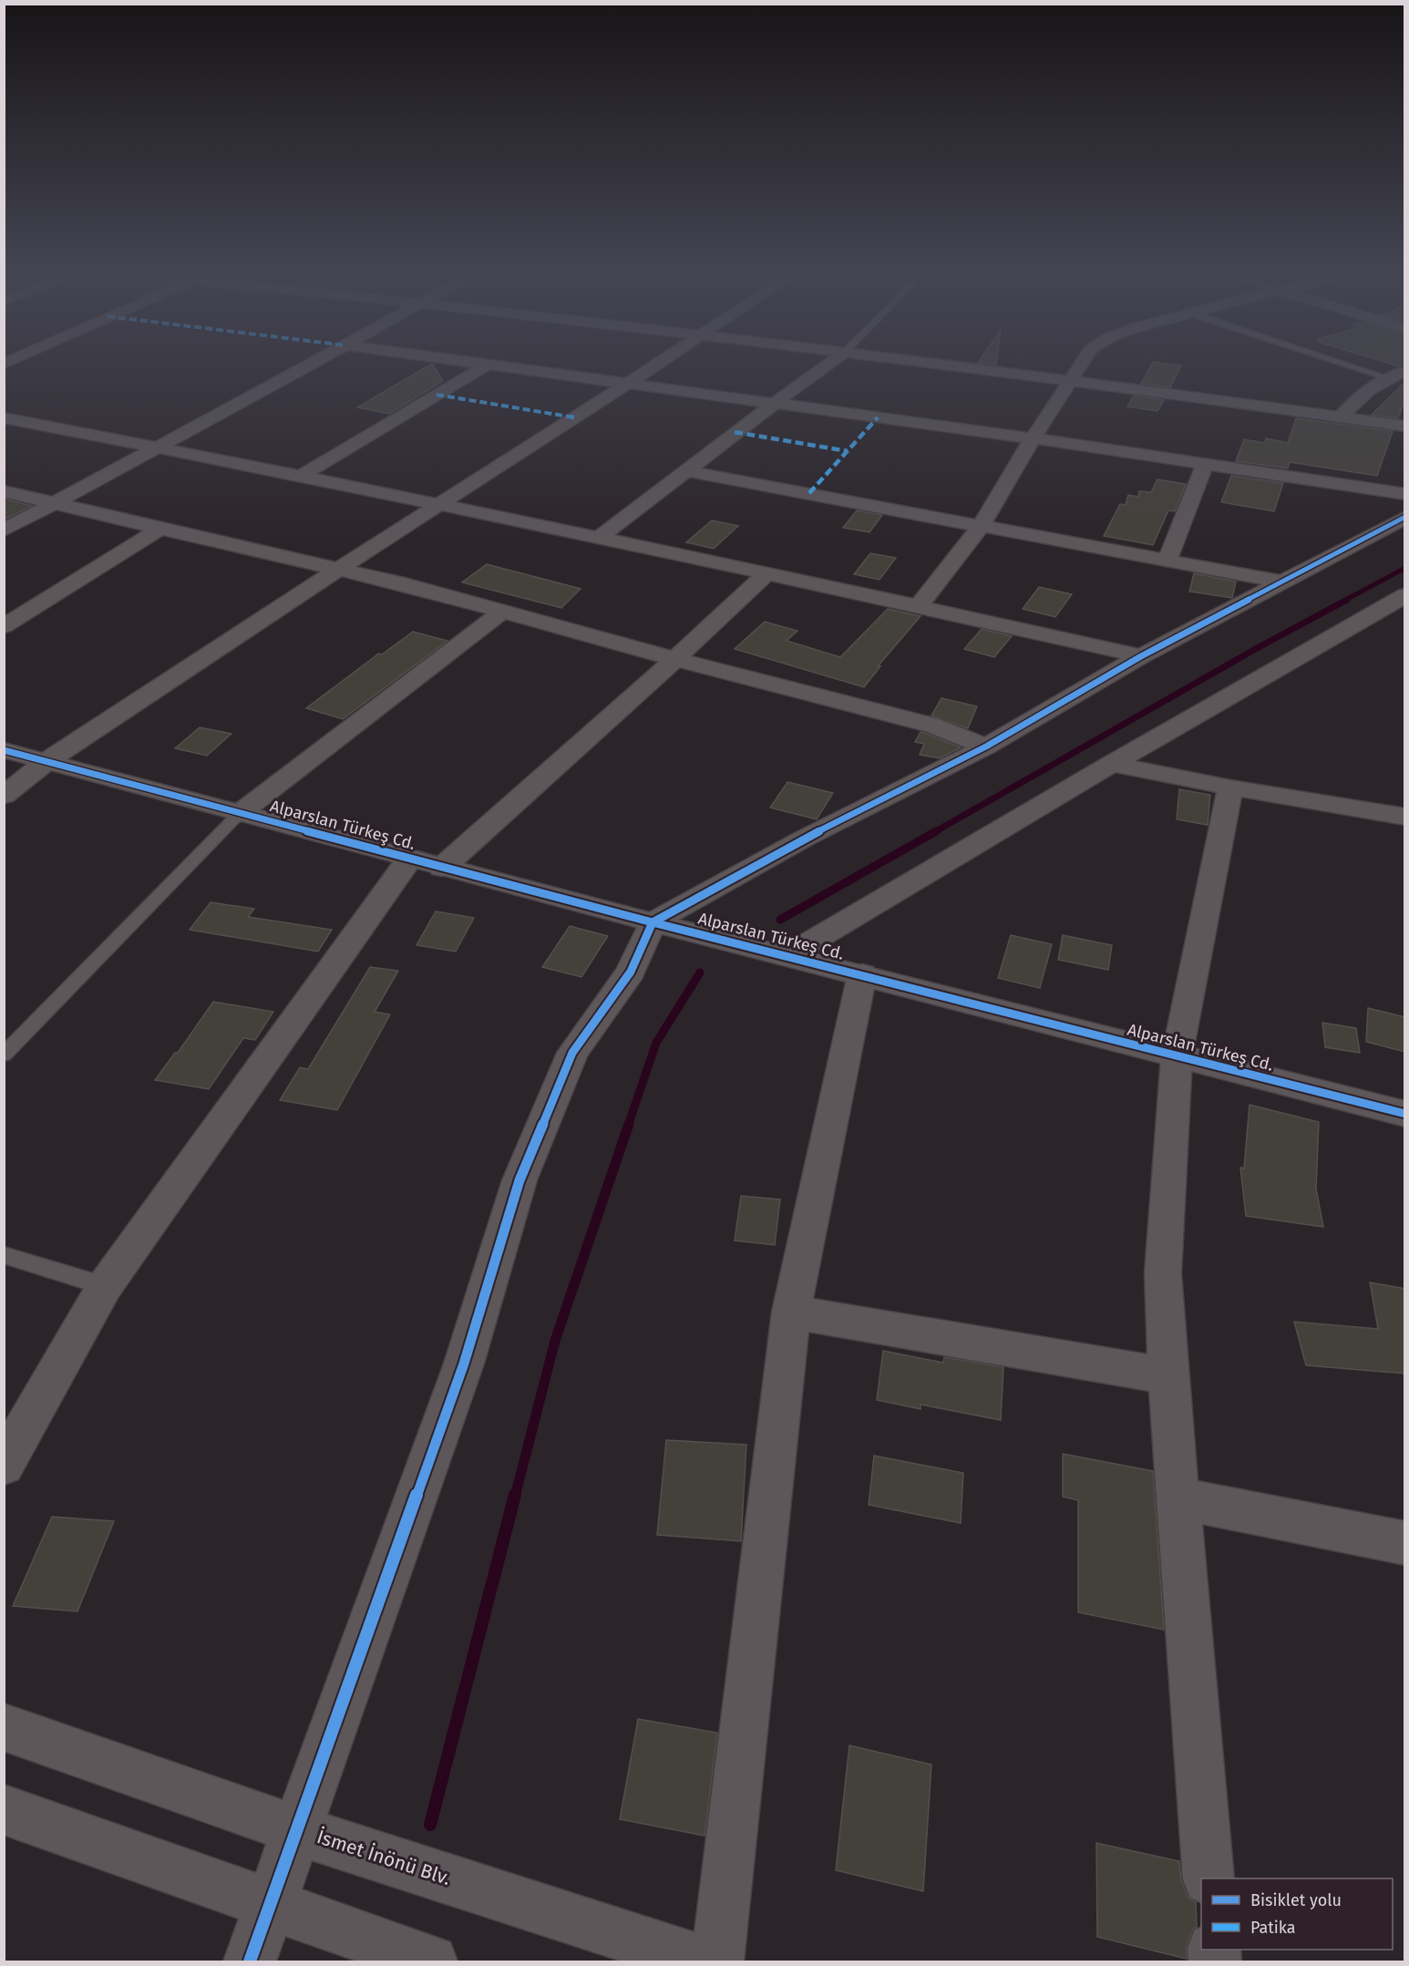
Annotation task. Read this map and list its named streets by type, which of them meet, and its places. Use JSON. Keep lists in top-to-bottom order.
{
  "streets": {
    "street": ["Alparslan Türkeş Cd.", "İsmet İnönü Blv."]
  },
  "legend": ["Bisiklet yolu", "Patika"]
}
